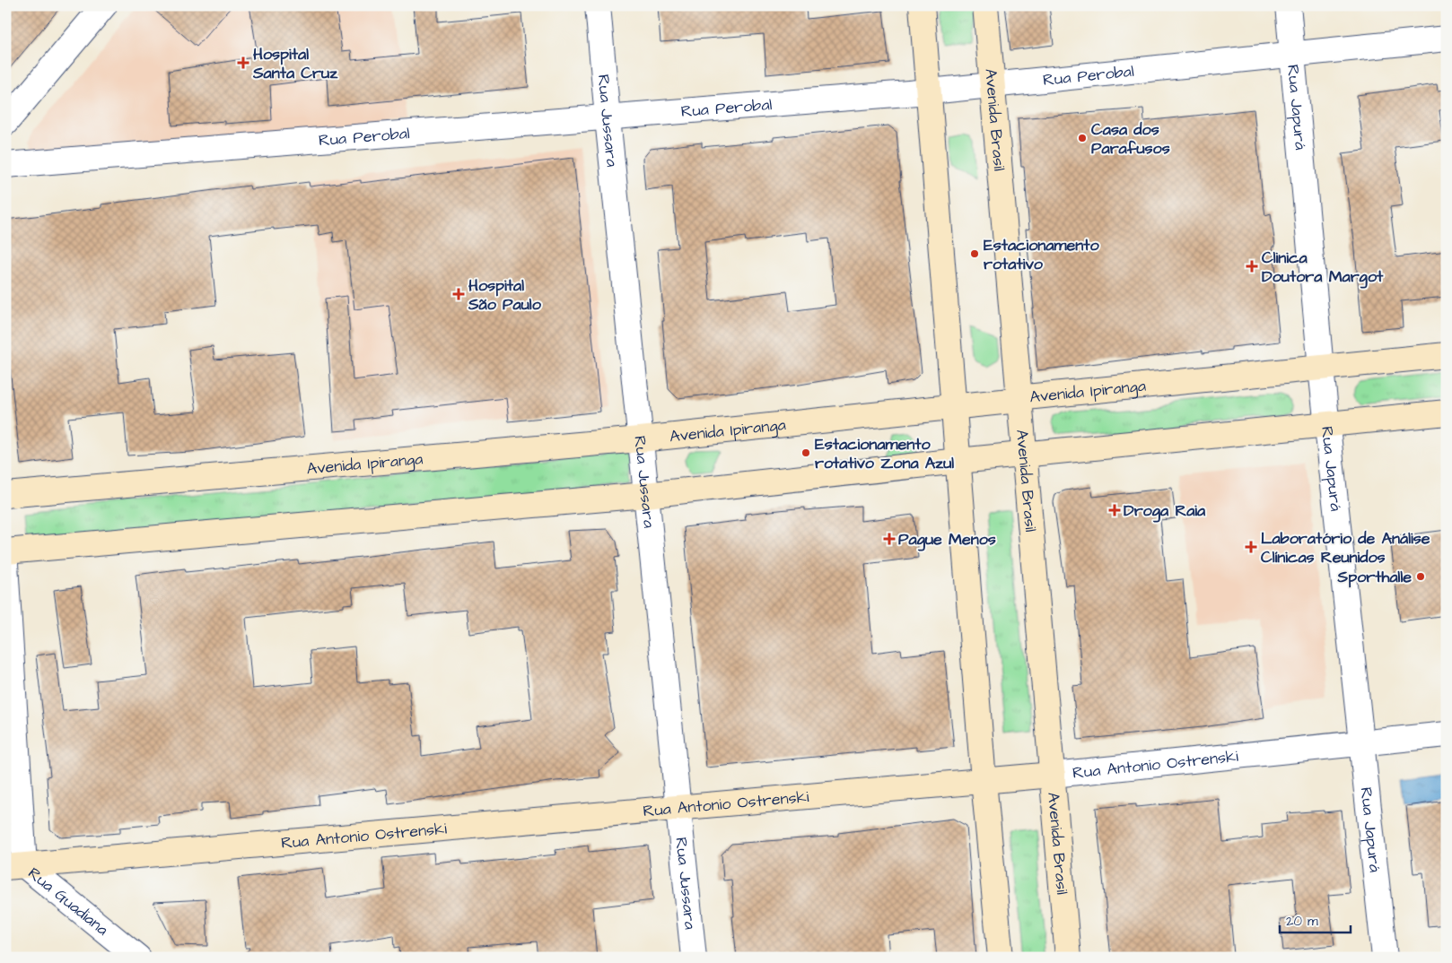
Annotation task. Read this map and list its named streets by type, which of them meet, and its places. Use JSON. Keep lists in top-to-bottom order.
{
  "streets": {
    "street": [
      "Rua Perobal",
      "Rua Japurá",
      "Avenida Brasil",
      "Rua Jussara",
      "Avenida Ipiranga",
      "Rua Antonio Ostrenski",
      "Rua Guadiana"
    ]
  },
  "crossings": [
    ["Rua Perobal", "Rua Japurá"],
    ["Rua Perobal", "Avenida Brasil"],
    ["Rua Perobal", "Rua Jussara"],
    ["Rua Japurá", "Avenida Ipiranga"],
    ["Rua Japurá", "Rua Antonio Ostrenski"],
    ["Avenida Brasil", "Avenida Ipiranga"],
    ["Avenida Brasil", "Rua Antonio Ostrenski"],
    ["Rua Jussara", "Avenida Ipiranga"],
    ["Rua Jussara", "Rua Antonio Ostrenski"],
    ["Rua Antonio Ostrenski", "Rua Guadiana"]
  ],
  "places": {
    "health": [
      "Hospital Santa Cruz",
      "Clinica Doutora Margot",
      "Hospital São Paulo",
      "Droga Raia",
      "Pague Menos",
      "Laboratório de Análise Clínicas Reunidos"
    ],
    "other": [
      "Casa dos Parafusos",
      "Estacionamento rotativo",
      "Estacionamento rotativo Zona Azul",
      "Sporthalle"
    ]
  },
  "scale_bar": "20 m"
}
